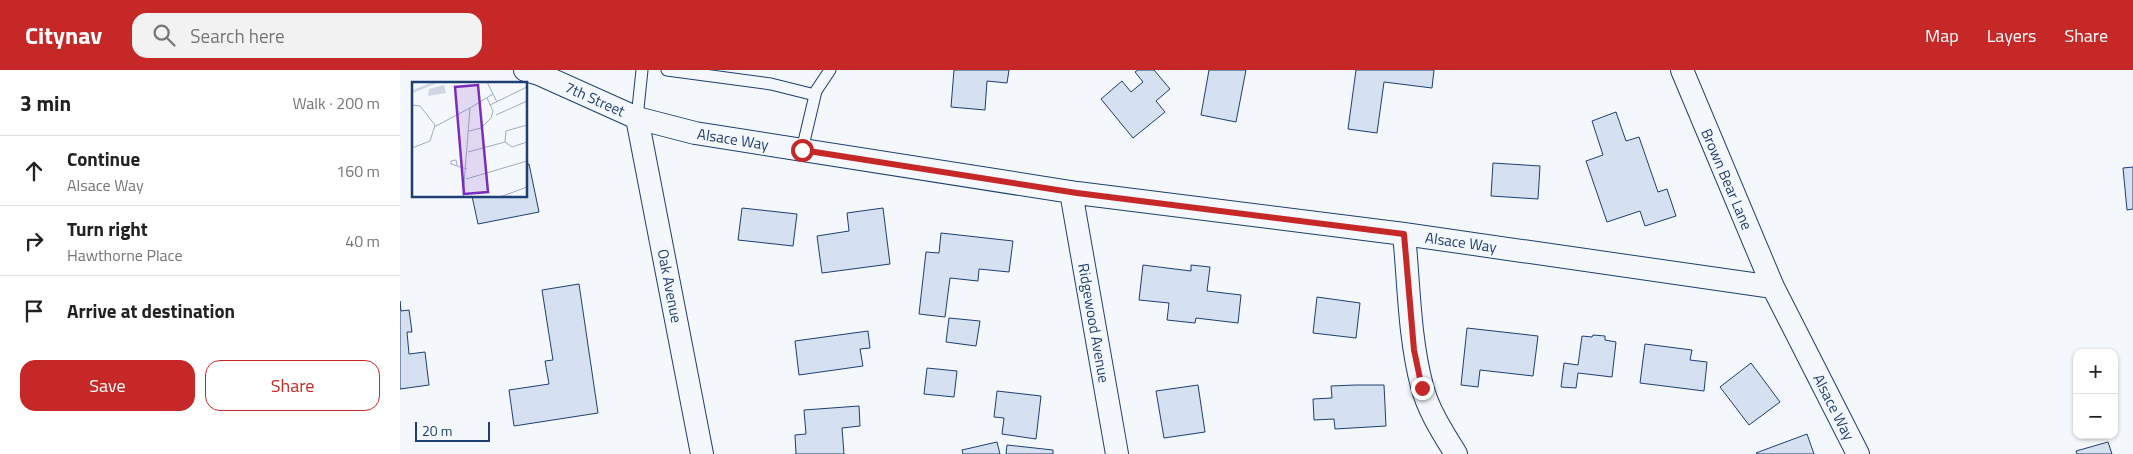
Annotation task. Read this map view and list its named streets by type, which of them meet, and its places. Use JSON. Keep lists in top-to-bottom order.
{
  "streets": {
    "street": [
      "7th Street",
      "Alsace Way",
      "Brown Bear Lane",
      "Oak Avenue",
      "Ridgewood Avenue"
    ]
  },
  "crossings": [
    ["7th Street", "Alsace Way"],
    ["7th Street", "Oak Avenue"],
    ["Alsace Way", "Brown Bear Lane"],
    ["Alsace Way", "Oak Avenue"],
    ["Alsace Way", "Ridgewood Avenue"]
  ],
  "scale_bar": "20 m",
  "page": {
    "header": "Citynav",
    "search": "Search here",
    "nav": ["Map", "Layers", "Share"],
    "heading": ["3 min", "Walk · 200 m"],
    "list": [
      ["Continue", "Alsace Way", "160 m"],
      ["Turn right", "Hawthorne Place", "40 m"],
      "Arrive at destination"
    ],
    "buttons": ["Save", "Share"],
    "map_buttons": ["+", "−"],
    "scale": "20 m"
  }
}
